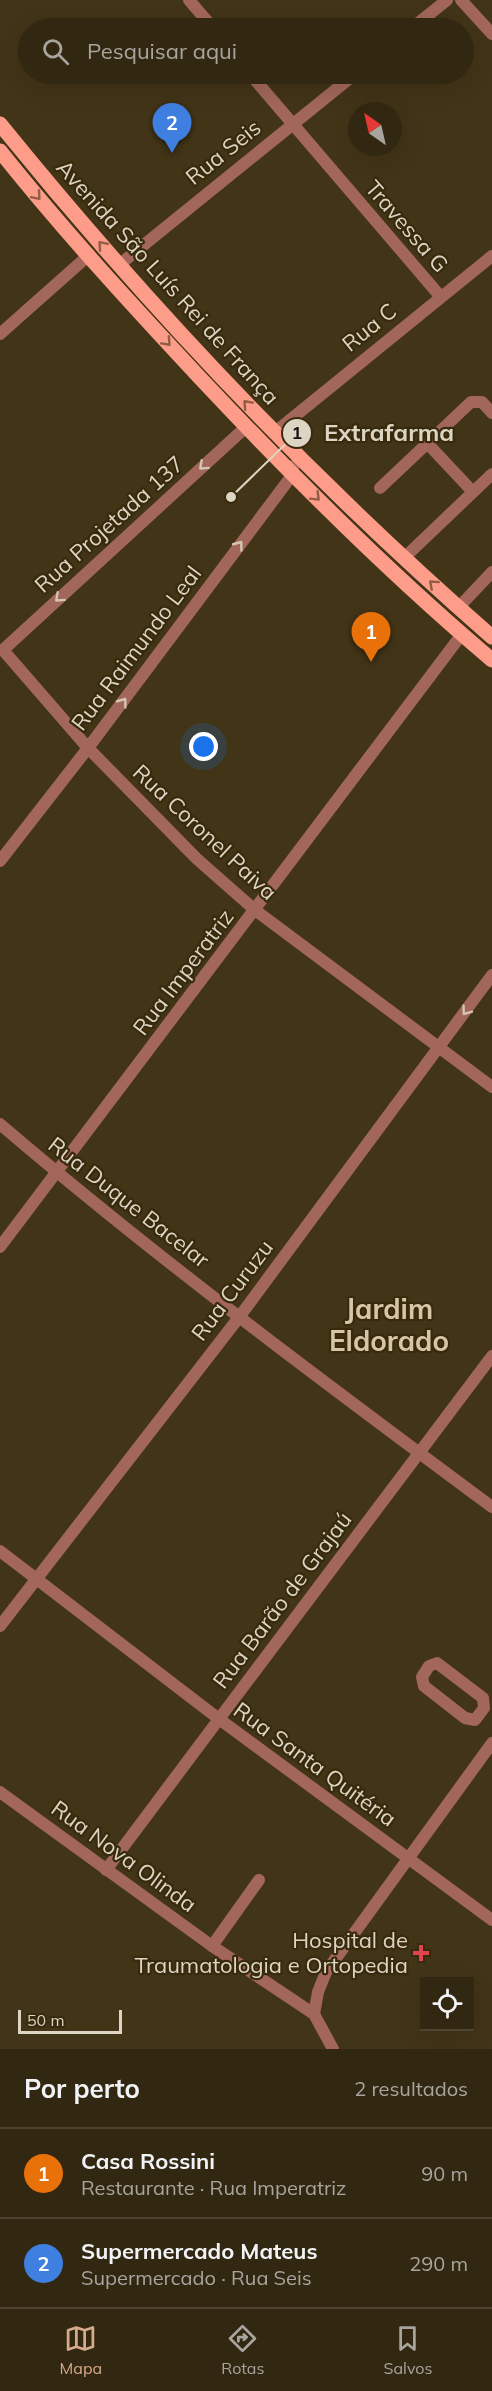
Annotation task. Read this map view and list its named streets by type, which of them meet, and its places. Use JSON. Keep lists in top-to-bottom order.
{
  "streets": {
    "main road": ["Avenida São Luís Rei de França"],
    "street": [
      "Rua Seis",
      "Travessa G",
      "Rua C",
      "Rua Projetada 137",
      "Rua Raimundo Leal",
      "Rua Coronel Paiva",
      "Rua Imperatriz",
      "Rua Duque Bacelar",
      "Rua Curuzu",
      "Rua Barão de Grajaú",
      "Rua Santa Quitéria",
      "Rua Nova Olinda"
    ]
  },
  "crossings": [
    ["Rua Seis", "Travessa G"],
    ["Rua Seis", "Avenida São Luís Rei de França"],
    ["Travessa G", "Rua C"],
    ["Avenida São Luís Rei de França", "Rua C"],
    ["Avenida São Luís Rei de França", "Rua Projetada 137"],
    ["Avenida São Luís Rei de França", "Rua Raimundo Leal"],
    ["Avenida São Luís Rei de França", "Rua Imperatriz"],
    ["Rua Projetada 137", "Rua Coronel Paiva"],
    ["Rua Raimundo Leal", "Rua Coronel Paiva"],
    ["Rua Coronel Paiva", "Rua Imperatriz"],
    ["Rua Coronel Paiva", "Rua Curuzu"],
    ["Rua Imperatriz", "Rua Duque Bacelar"],
    ["Rua Duque Bacelar", "Rua Curuzu"],
    ["Rua Duque Bacelar", "Rua Barão de Grajaú"],
    ["Rua Curuzu", "Rua Santa Quitéria"],
    ["Rua Barão de Grajaú", "Rua Santa Quitéria"],
    ["Rua Barão de Grajaú", "Rua Nova Olinda"]
  ],
  "one_way": ["Rua Projetada 137", "Rua Raimundo Leal"],
  "districts": ["Jardim Eldorado"],
  "places": {
    "other": ["Extrafarma"],
    "health": ["Hospital de Traumatologia e Ortopedia"]
  },
  "scale_bar": "50 m",
  "north": "top left",
  "page": {
    "search": "Pesquisar aqui",
    "pins": ["2", "1"],
    "scale": "50 m",
    "heading": ["Por perto", "2 resultados"],
    "list": [
      {
        "mark": "1",
        "name": "Casa Rossini",
        "note": "Restaurante · Rua Imperatriz",
        "value": "90 m"
      },
      {
        "mark": "2",
        "name": "Supermercado Mateus",
        "note": "Supermercado · Rua Seis",
        "value": "290 m"
      }
    ],
    "nav": ["Mapa", "Rotas", "Salvos"]
  }
}
